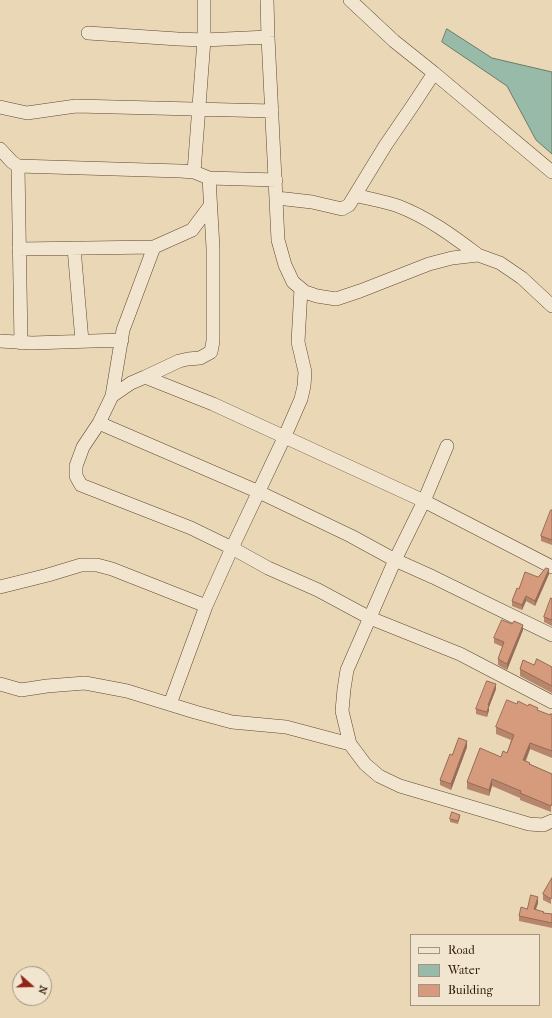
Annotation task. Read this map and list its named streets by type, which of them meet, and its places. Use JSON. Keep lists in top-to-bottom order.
{
  "legend": ["Road", "Water", "Building"],
  "north": "right"
}
